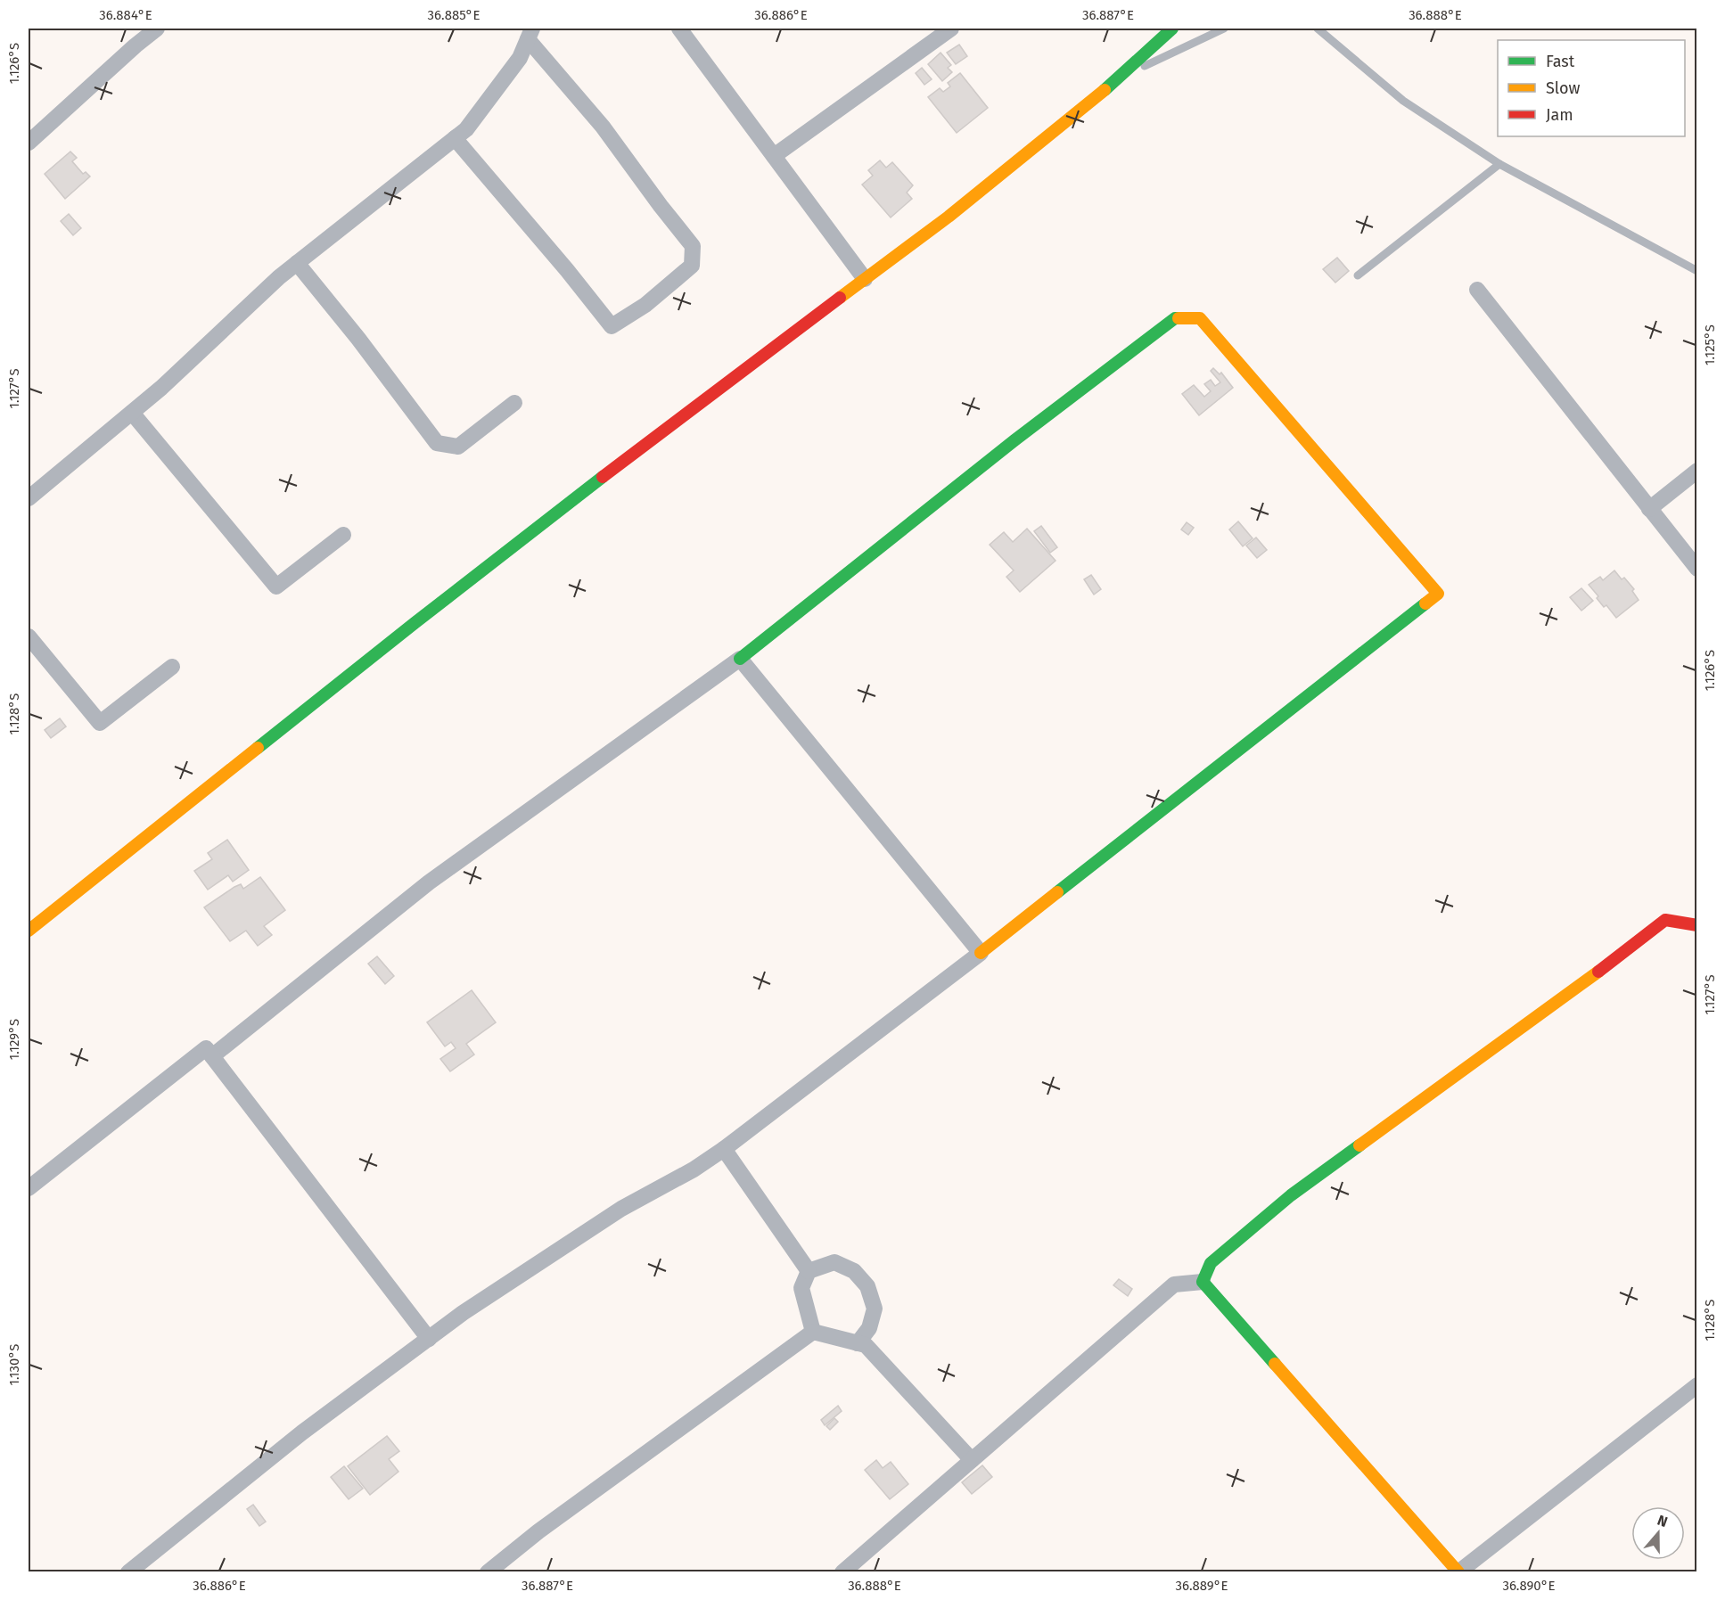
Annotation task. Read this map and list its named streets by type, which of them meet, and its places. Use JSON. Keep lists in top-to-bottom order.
{
  "legend": ["Fast", "Slow", "Jam"],
  "north": "top",
  "coordinates": [
    "36.884°E",
    "36.885°E",
    "36.886°E",
    "36.887°E",
    "36.888°E",
    "1.126°S",
    "1.125°S",
    "1.127°S",
    "1.128°S",
    "1.129°S",
    "1.130°S",
    "36.889°E",
    "36.890°E"
  ]
}
